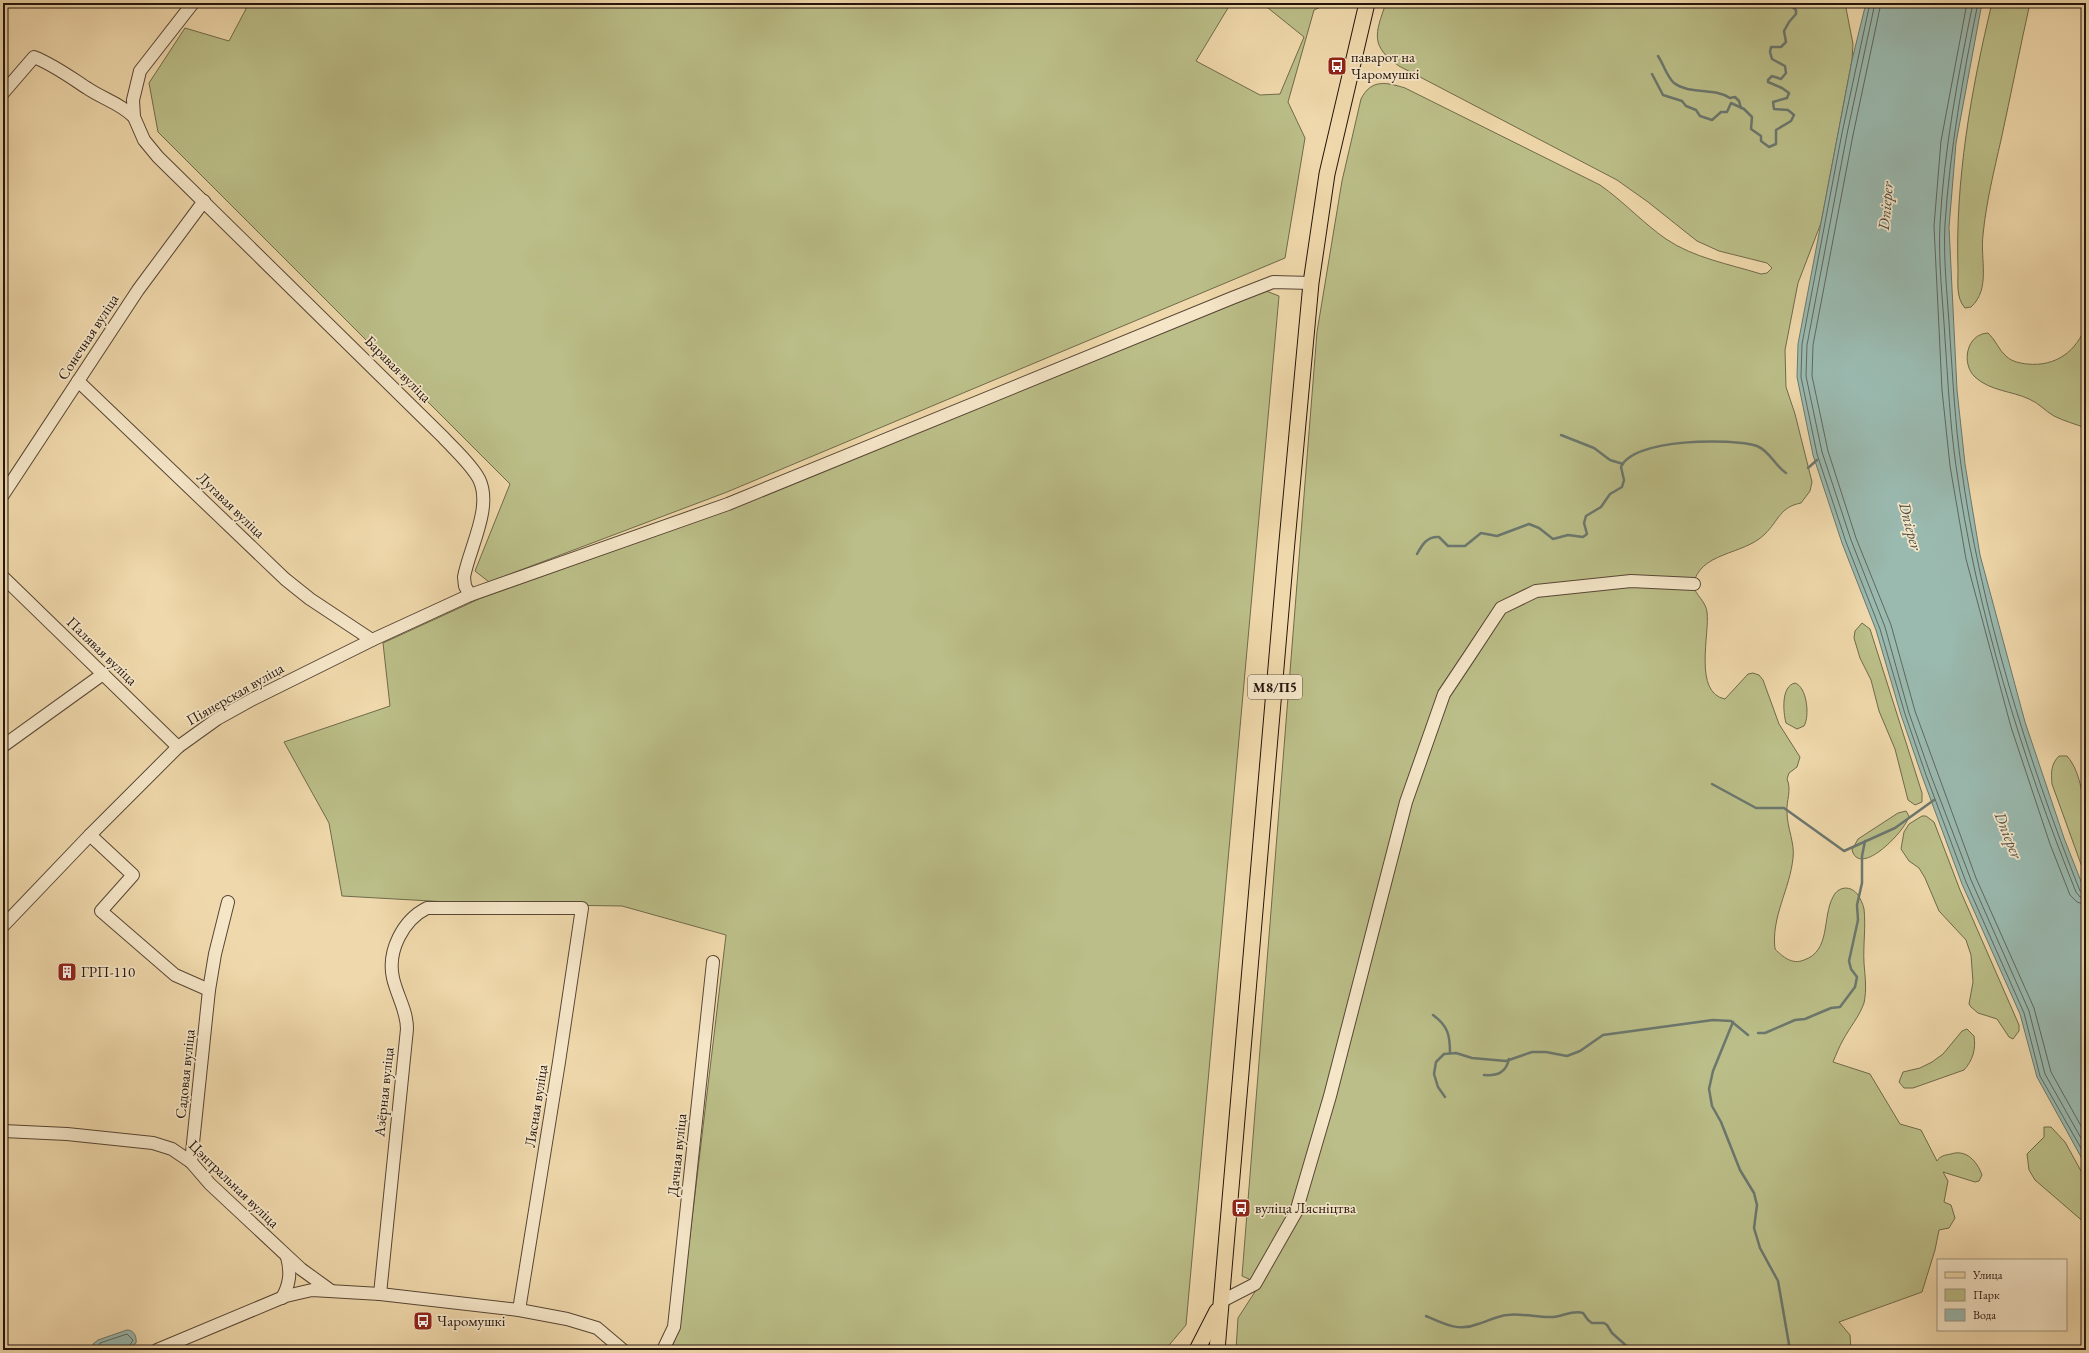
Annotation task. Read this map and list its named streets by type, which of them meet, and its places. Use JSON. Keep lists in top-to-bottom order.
{
  "streets": {
    "main road": ["М8/П5"],
    "street": [
      "Сонечная вуліца",
      "Баравая вуліца",
      "Лугавая вуліца",
      "Палявая вуліца",
      "Піянерская вуліца",
      "Садовая вуліца",
      "Азёрная вуліца",
      "Лясная вуліца",
      "Дачная вуліца",
      "Цэнтральная вуліца"
    ]
  },
  "crossings": [
    ["Сонечная вуліца", "Баравая вуліца"],
    ["Сонечная вуліца", "Лугавая вуліца"],
    ["Баравая вуліца", "Піянерская вуліца"],
    ["Лугавая вуліца", "Піянерская вуліца"],
    ["Палявая вуліца", "Піянерская вуліца"],
    ["М8/П5", "Піянерская вуліца"],
    ["Садовая вуліца", "Цэнтральная вуліца"],
    ["Азёрная вуліца", "Лясная вуліца"]
  ],
  "water": ["Dnieper"],
  "places": {
    "bus stop": ["паварот на Чаромушкі", "вуліца Лясніцтва", "Чаромушкі"],
    "building": ["ГРП-110"]
  },
  "legend": ["Улица", "Парк", "Вода"]
}
